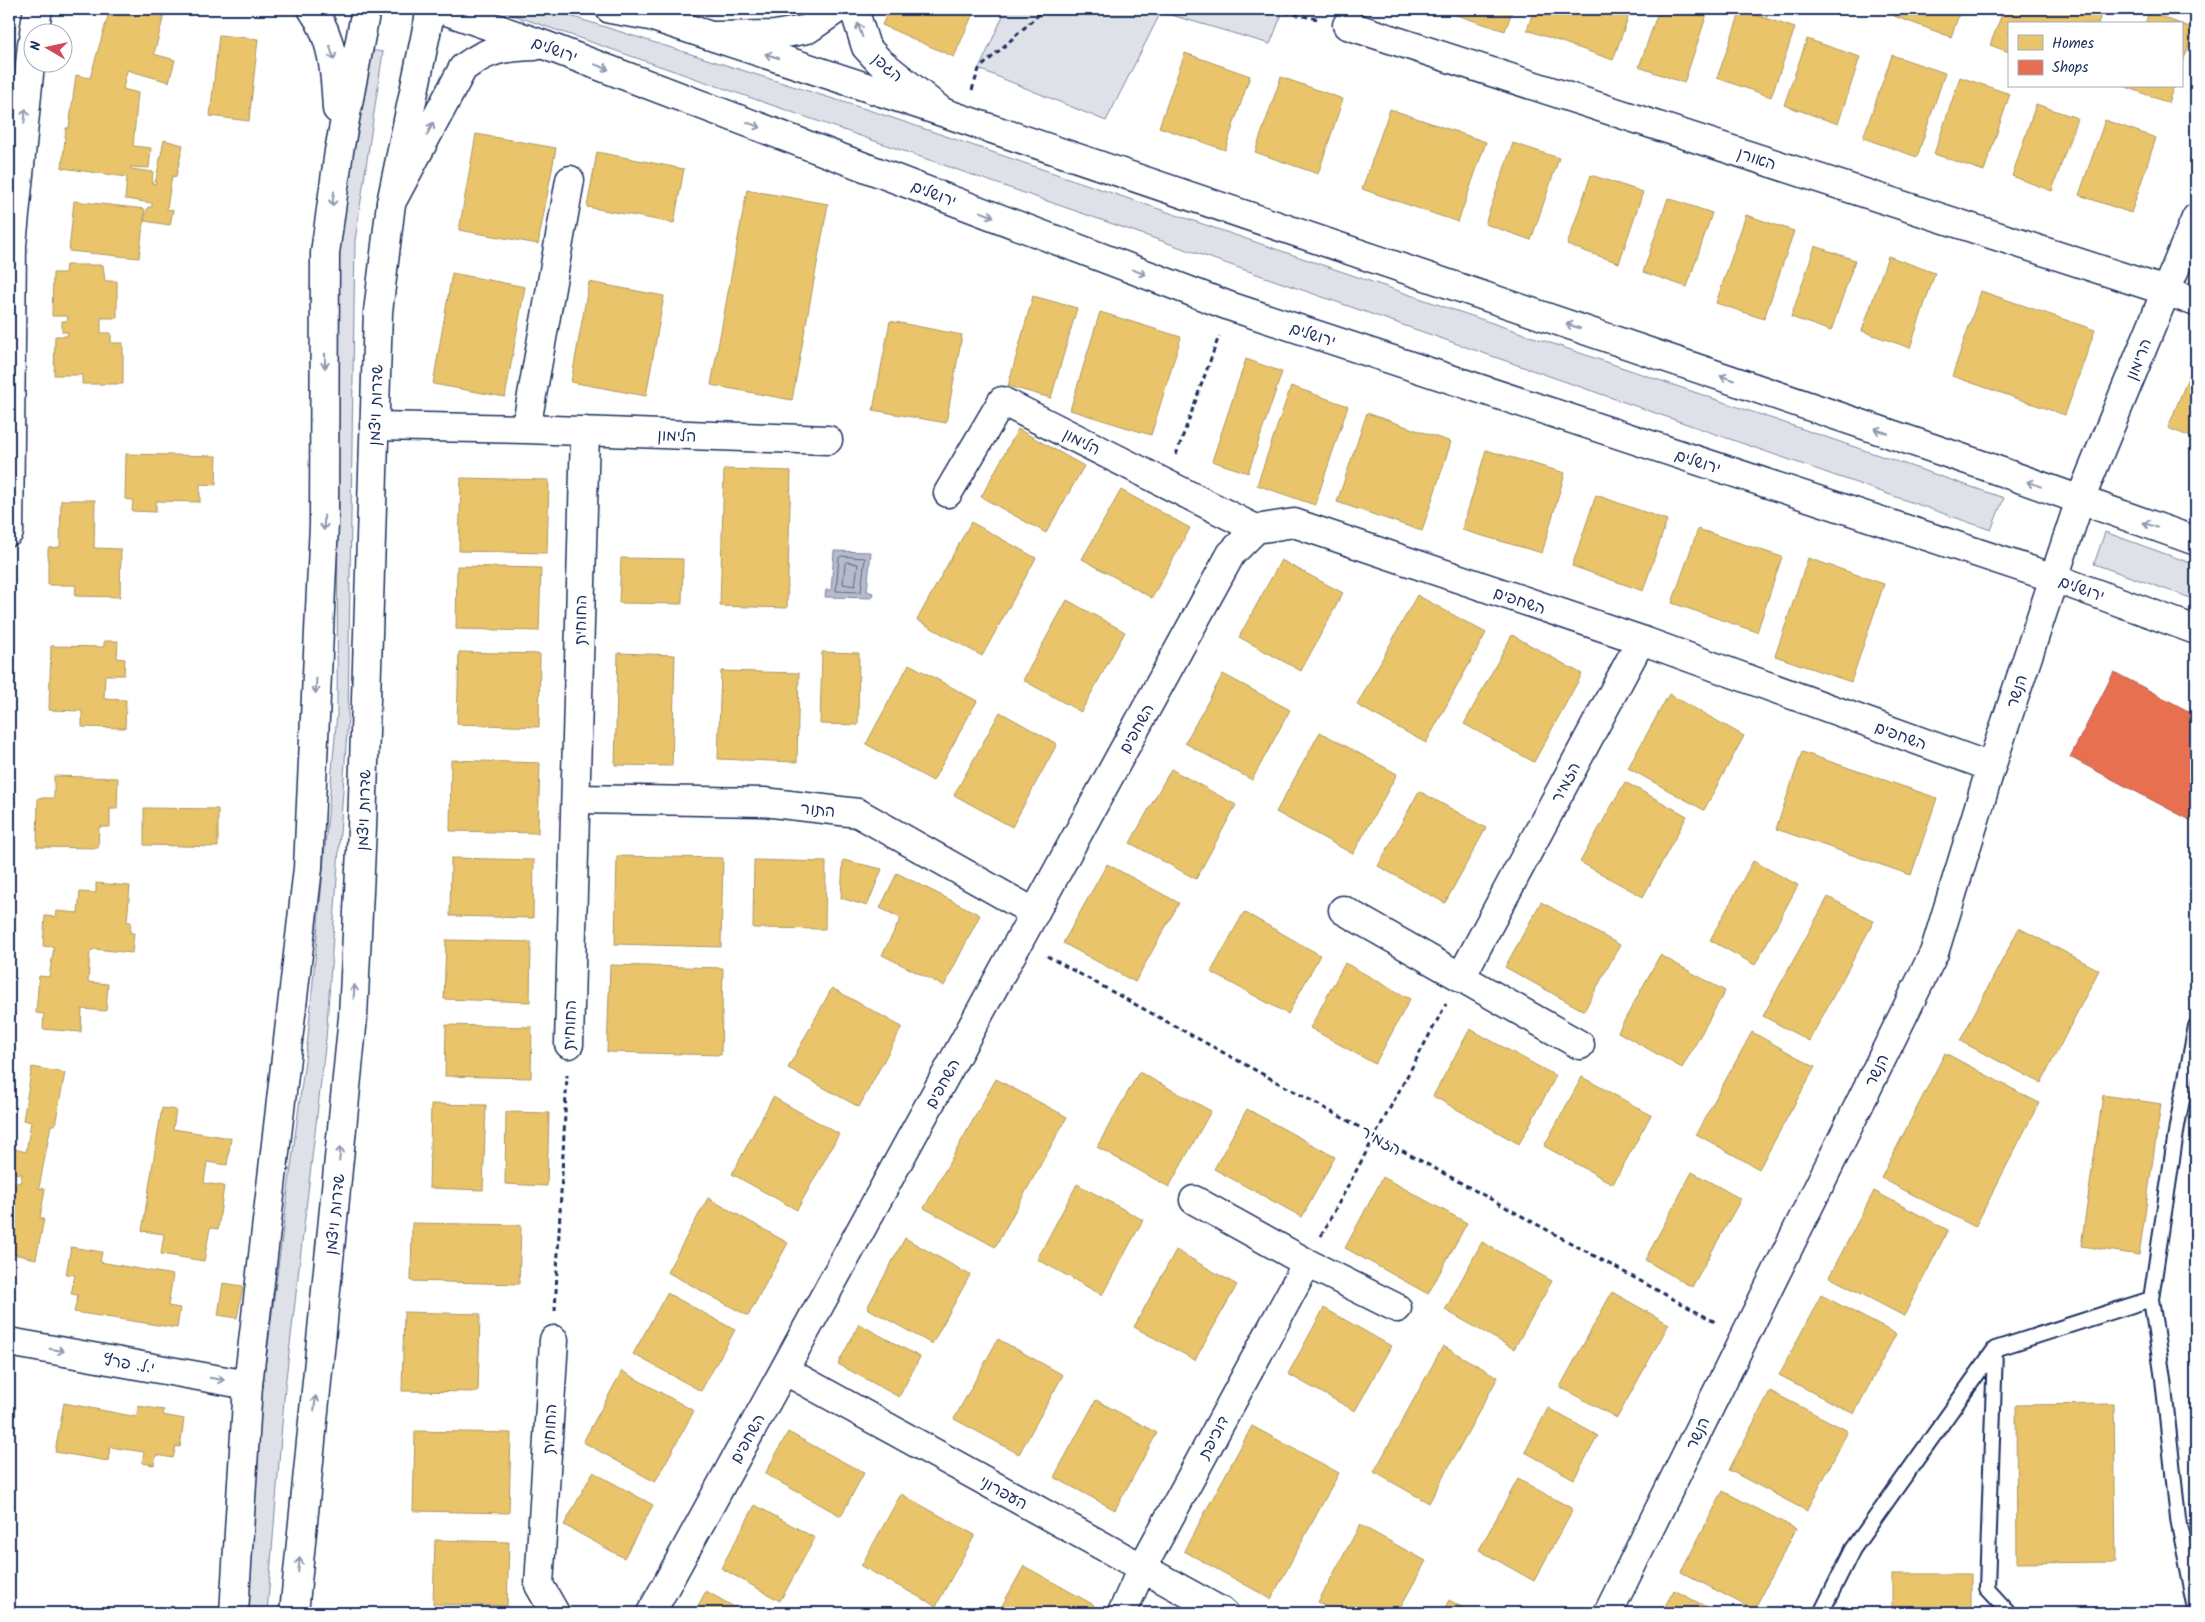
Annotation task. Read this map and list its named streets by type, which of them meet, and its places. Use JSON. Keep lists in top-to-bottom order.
{
  "streets": {
    "street": [
      "ירושלים",
      "הגפן",
      "האורן",
      "הרימון",
      "שדרות ויצמן",
      "הלימון",
      "השחפים",
      "החוחית",
      "הנשר",
      "הזמיר",
      "התור",
      "י.ל. פרץ",
      "דוכיפת",
      "העפרוני"
    ]
  },
  "crossings": [
    ["ירושלים", "הנשר"],
    ["האורן", "הרימון"],
    ["הרימון", "הנשר"],
    ["שדרות ויצמן", "הלימון"],
    ["הלימון", "השחפים"],
    ["הלימון", "החוחית"],
    ["השחפים", "הנשר"],
    ["השחפים", "הזמיר"],
    ["השחפים", "התור"],
    ["השחפים", "העפרוני"],
    ["החוחית", "התור"],
    ["הנשר", "הזמיר"],
    ["דוכיפת", "העפרוני"]
  ],
  "one_way": ["הגפן", "י.ל. פרץ"],
  "legend": ["Homes", "Shops"],
  "north": "left"
}
